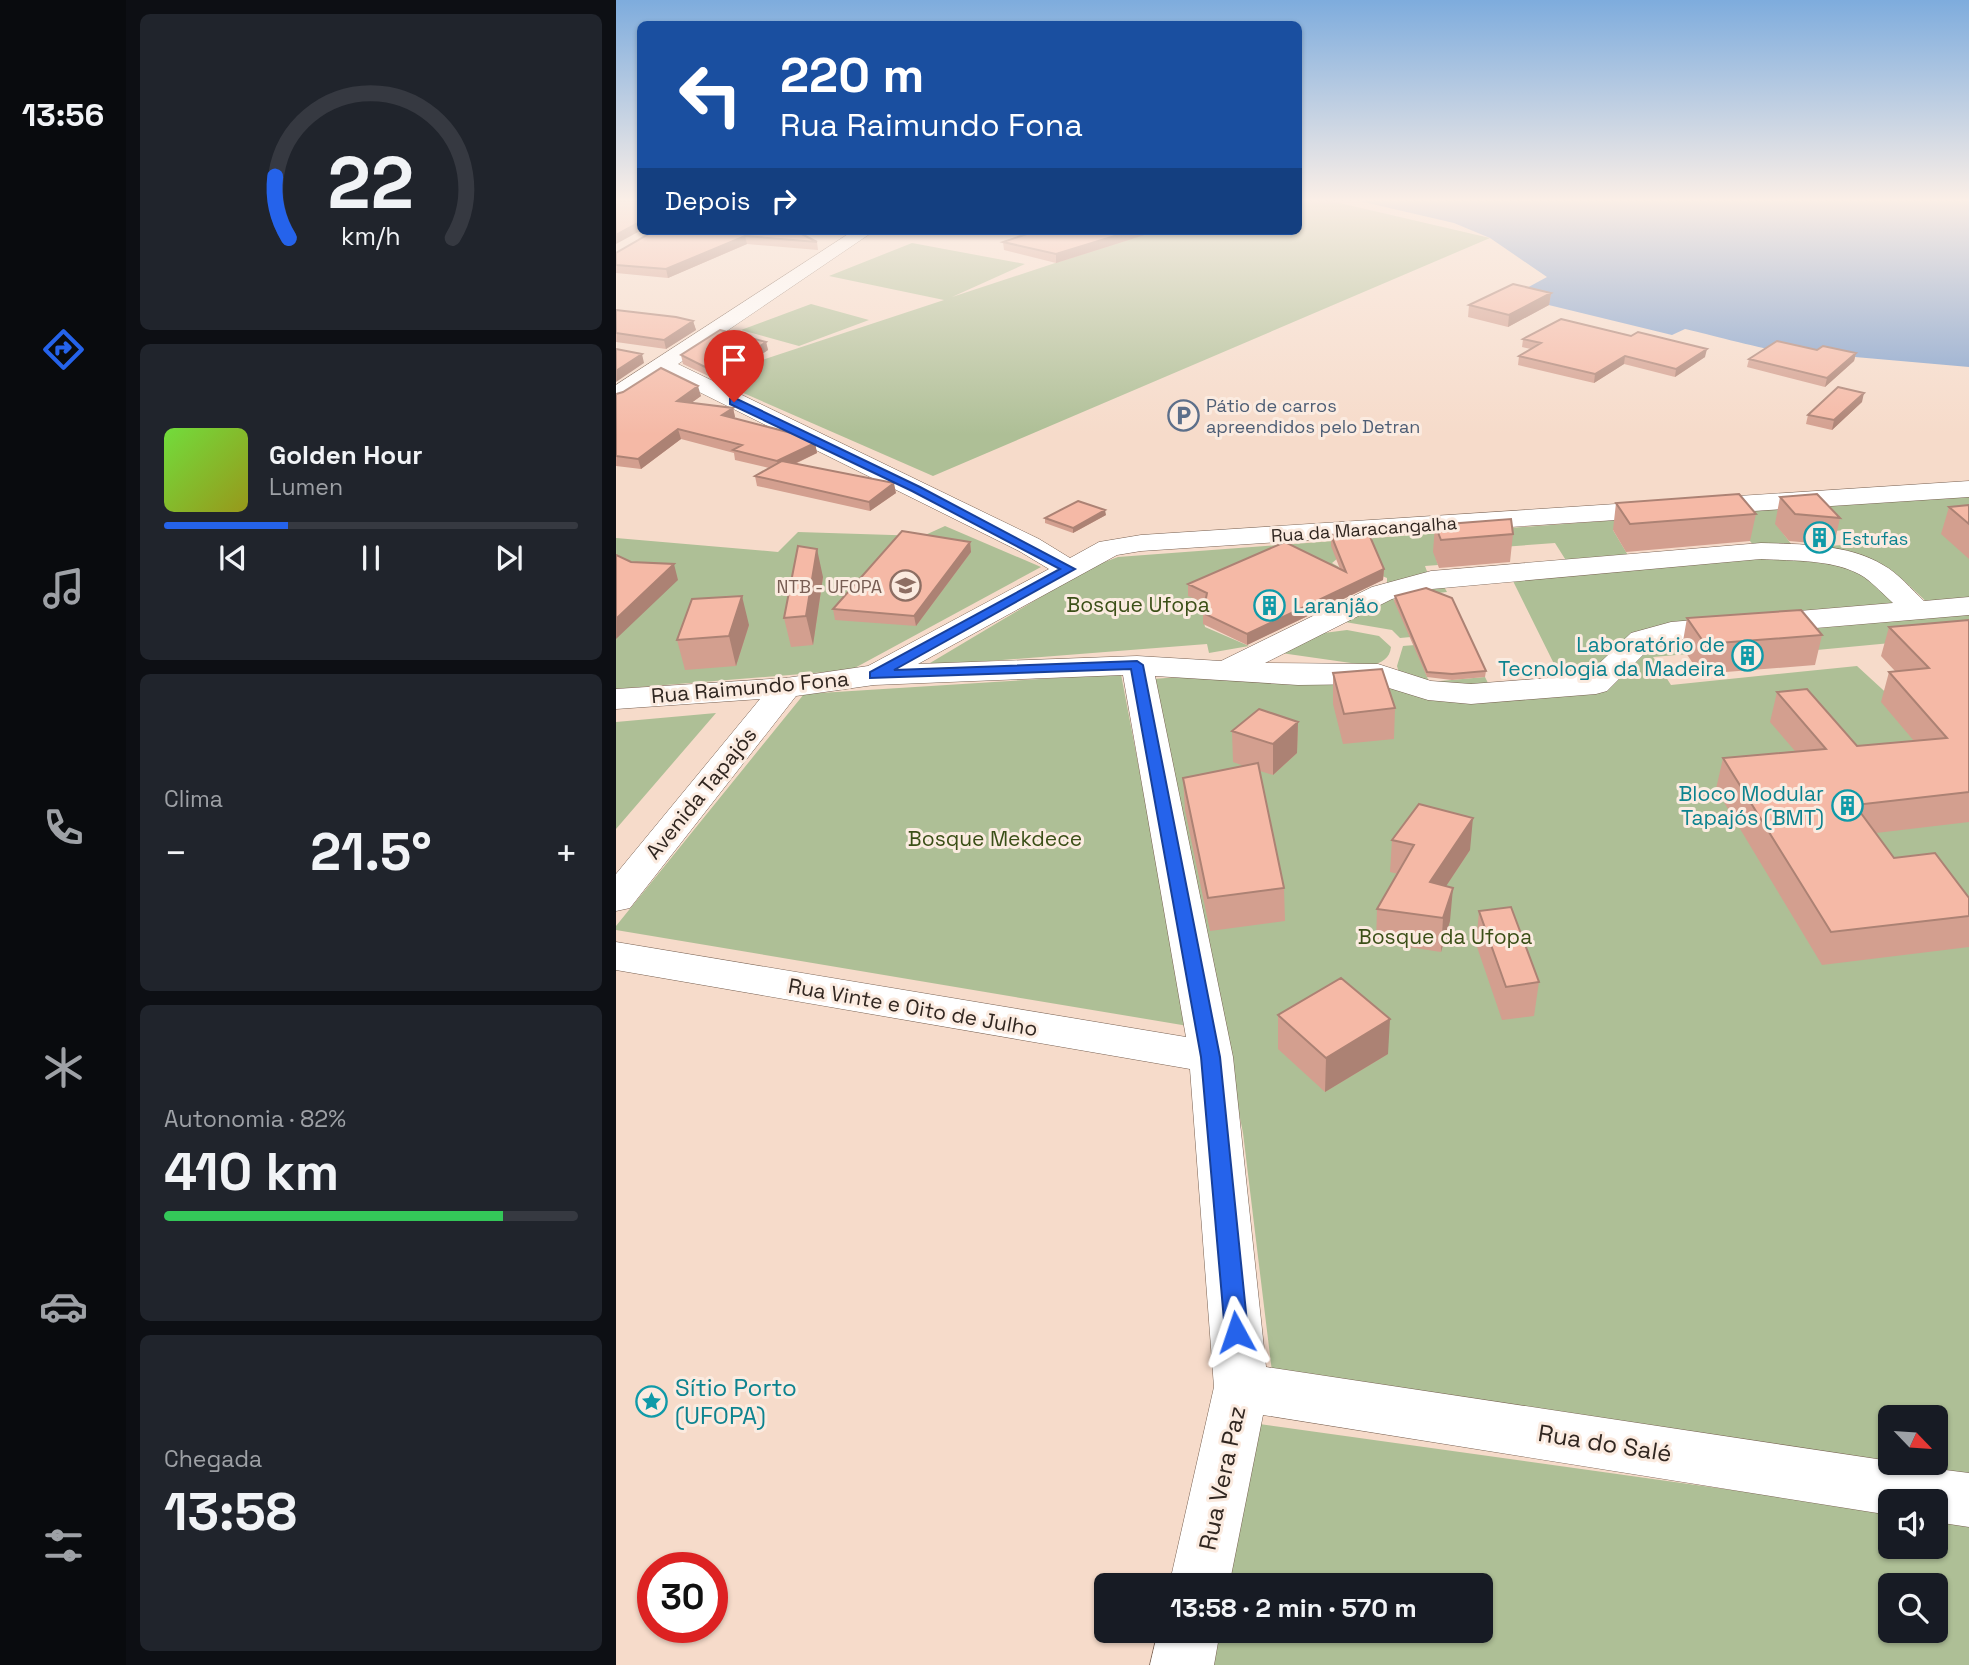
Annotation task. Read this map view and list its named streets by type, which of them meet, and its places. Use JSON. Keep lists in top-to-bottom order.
{
  "streets": {
    "street": [
      "Rua da Maracangalha",
      "Rua Raimundo Fona",
      "Avenida Tapajós",
      "Rua Vinte e Oito de Julho",
      "Rua do Salé",
      "Rua Vera Paz"
    ]
  },
  "crossings": [
    ["Rua da Maracangalha", "Rua Raimundo Fona"],
    ["Rua Raimundo Fona", "Avenida Tapajós"],
    ["Rua Raimundo Fona", "Rua Vera Paz"],
    ["Rua Vinte e Oito de Julho", "Rua Vera Paz"],
    ["Rua do Salé", "Rua Vera Paz"]
  ],
  "parks": ["Bosque Ufopa", "Bosque Mekdece", "Bosque da Ufopa"],
  "places": {
    "parking": ["Pátio de carros apreendidos pelo Detran"],
    "building": [
      "Estufas",
      "Laranjão",
      "Laboratório de Tecnologia da Madeira",
      "Bloco Modular Tapajós (BMT)"
    ],
    "school or university": ["NTB - UFOPA"],
    "place": ["Sítio Porto (UFOPA)"]
  },
  "north": "bottom right",
  "page": {
    "tabs": "13:56",
    "turn": ["220 m", "Rua Raimundo Fona"],
    "then": "Depois",
    "song": ["Golden Hour", "Lumen"],
    "tile": [
      "Clima",
      ["Autonomia · 82%", "410 km"],
      ["Chegada", "13:58"]
    ],
    "heat": ["−", "21.5°", "+"],
    "limit": "30",
    "trip": "13:58 · 2 min · 570 m",
    "gauge": ["22", "km/h"]
  }
}
